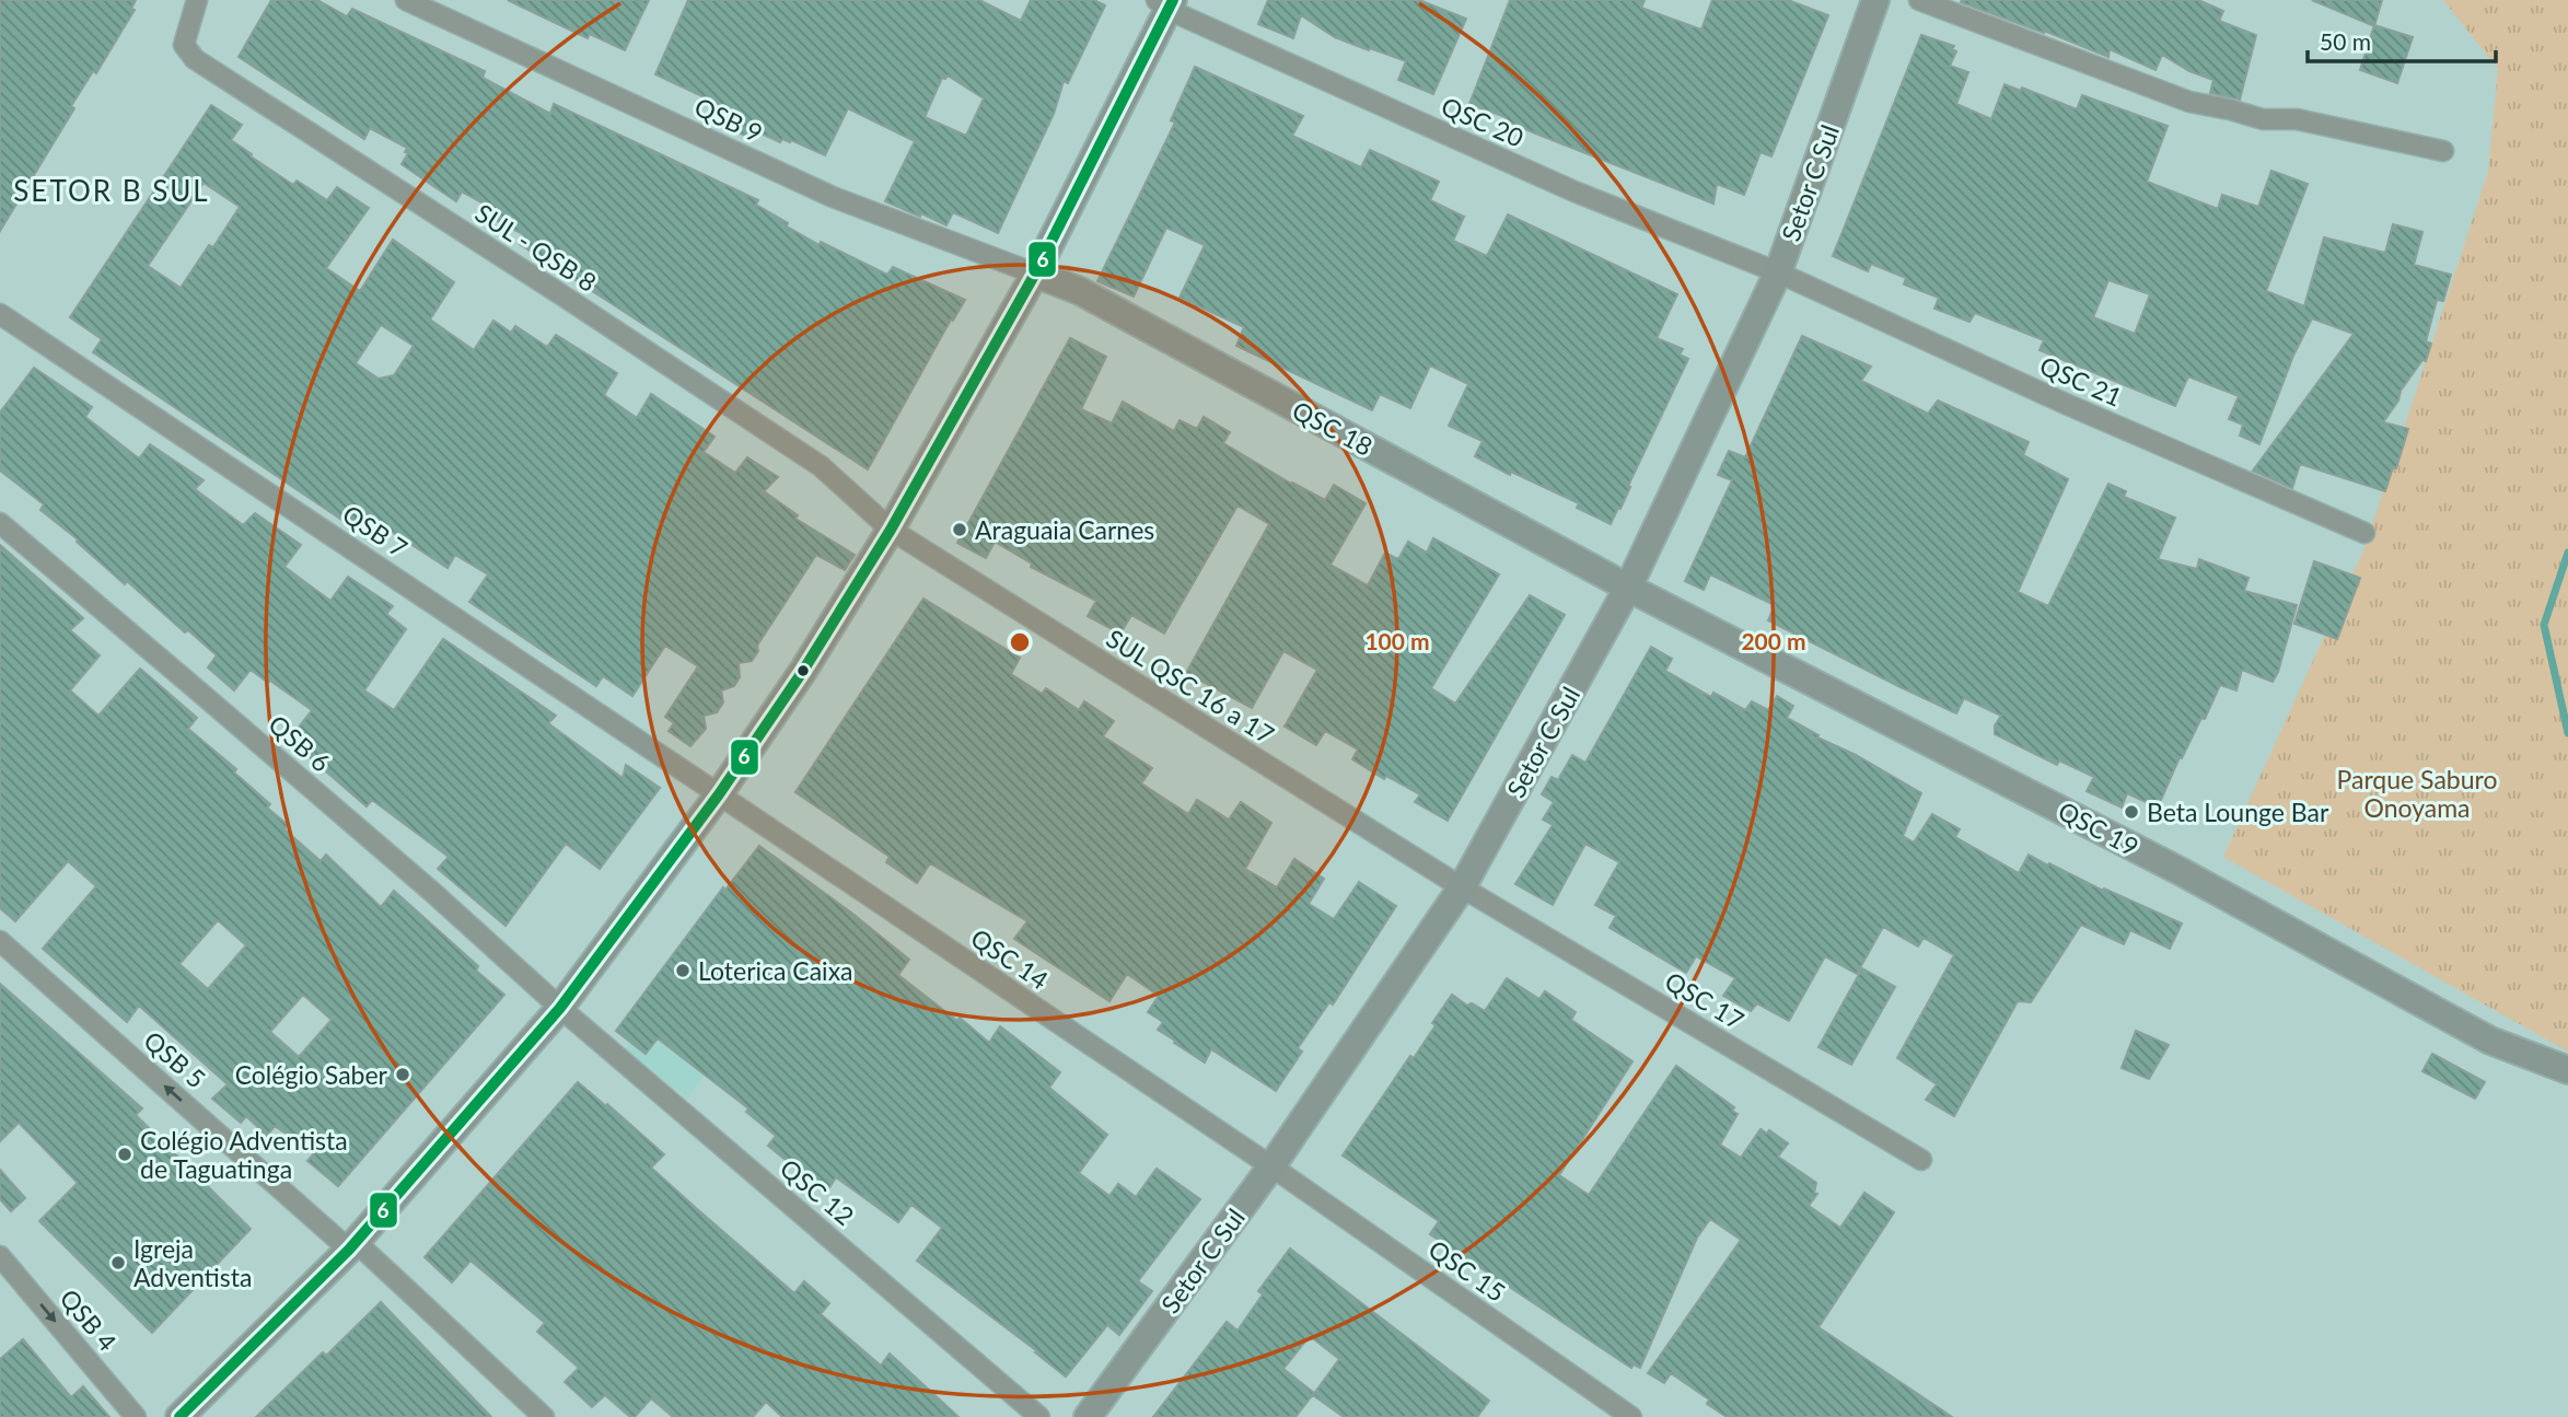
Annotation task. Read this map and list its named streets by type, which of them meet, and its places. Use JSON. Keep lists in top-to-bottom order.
{
  "streets": {
    "street": [
      "QSB 9",
      "QSC 20",
      "Setor C Sul",
      "SUL - QSB 8",
      "QSC 21",
      "QSC 18",
      "QSB 7",
      "SUL QSC 16 a 17",
      "QSB 6",
      "QSC 19",
      "QSC 14",
      "QSC 17",
      "QSB 5",
      "QSC 12",
      "QSC 15",
      "QSB 4"
    ]
  },
  "crossings": [
    ["QSB 9", "QSC 18"],
    ["QSC 20", "Setor C Sul"],
    ["QSC 20", "QSC 21"],
    ["Setor C Sul", "QSC 21"],
    ["Setor C Sul", "QSC 18"],
    ["Setor C Sul", "SUL QSC 16 a 17"],
    ["Setor C Sul", "QSC 19"],
    ["Setor C Sul", "QSC 14"],
    ["Setor C Sul", "QSC 17"],
    ["Setor C Sul", "QSC 15"],
    ["SUL - QSB 8", "SUL QSC 16 a 17"],
    ["QSC 18", "QSC 19"],
    ["QSB 7", "QSC 14"],
    ["SUL QSC 16 a 17", "QSC 17"],
    ["QSB 6", "QSC 12"],
    ["QSC 14", "QSC 15"]
  ],
  "one_way": ["QSB 5", "QSB 4"],
  "districts": ["SETOR B SUL"],
  "parks": ["Parque Saburo Onoyama"],
  "places": [
    "Araguaia Carnes",
    "Beta Lounge Bar",
    "Loterica Caixa",
    "Colégio Saber",
    "Colégio Adventista de Taguatinga",
    "Igreja Adventista"
  ],
  "lines": ["transit line 6"],
  "scale_bar": "50 m",
  "rings": ["100 m", "200 m"]
}
